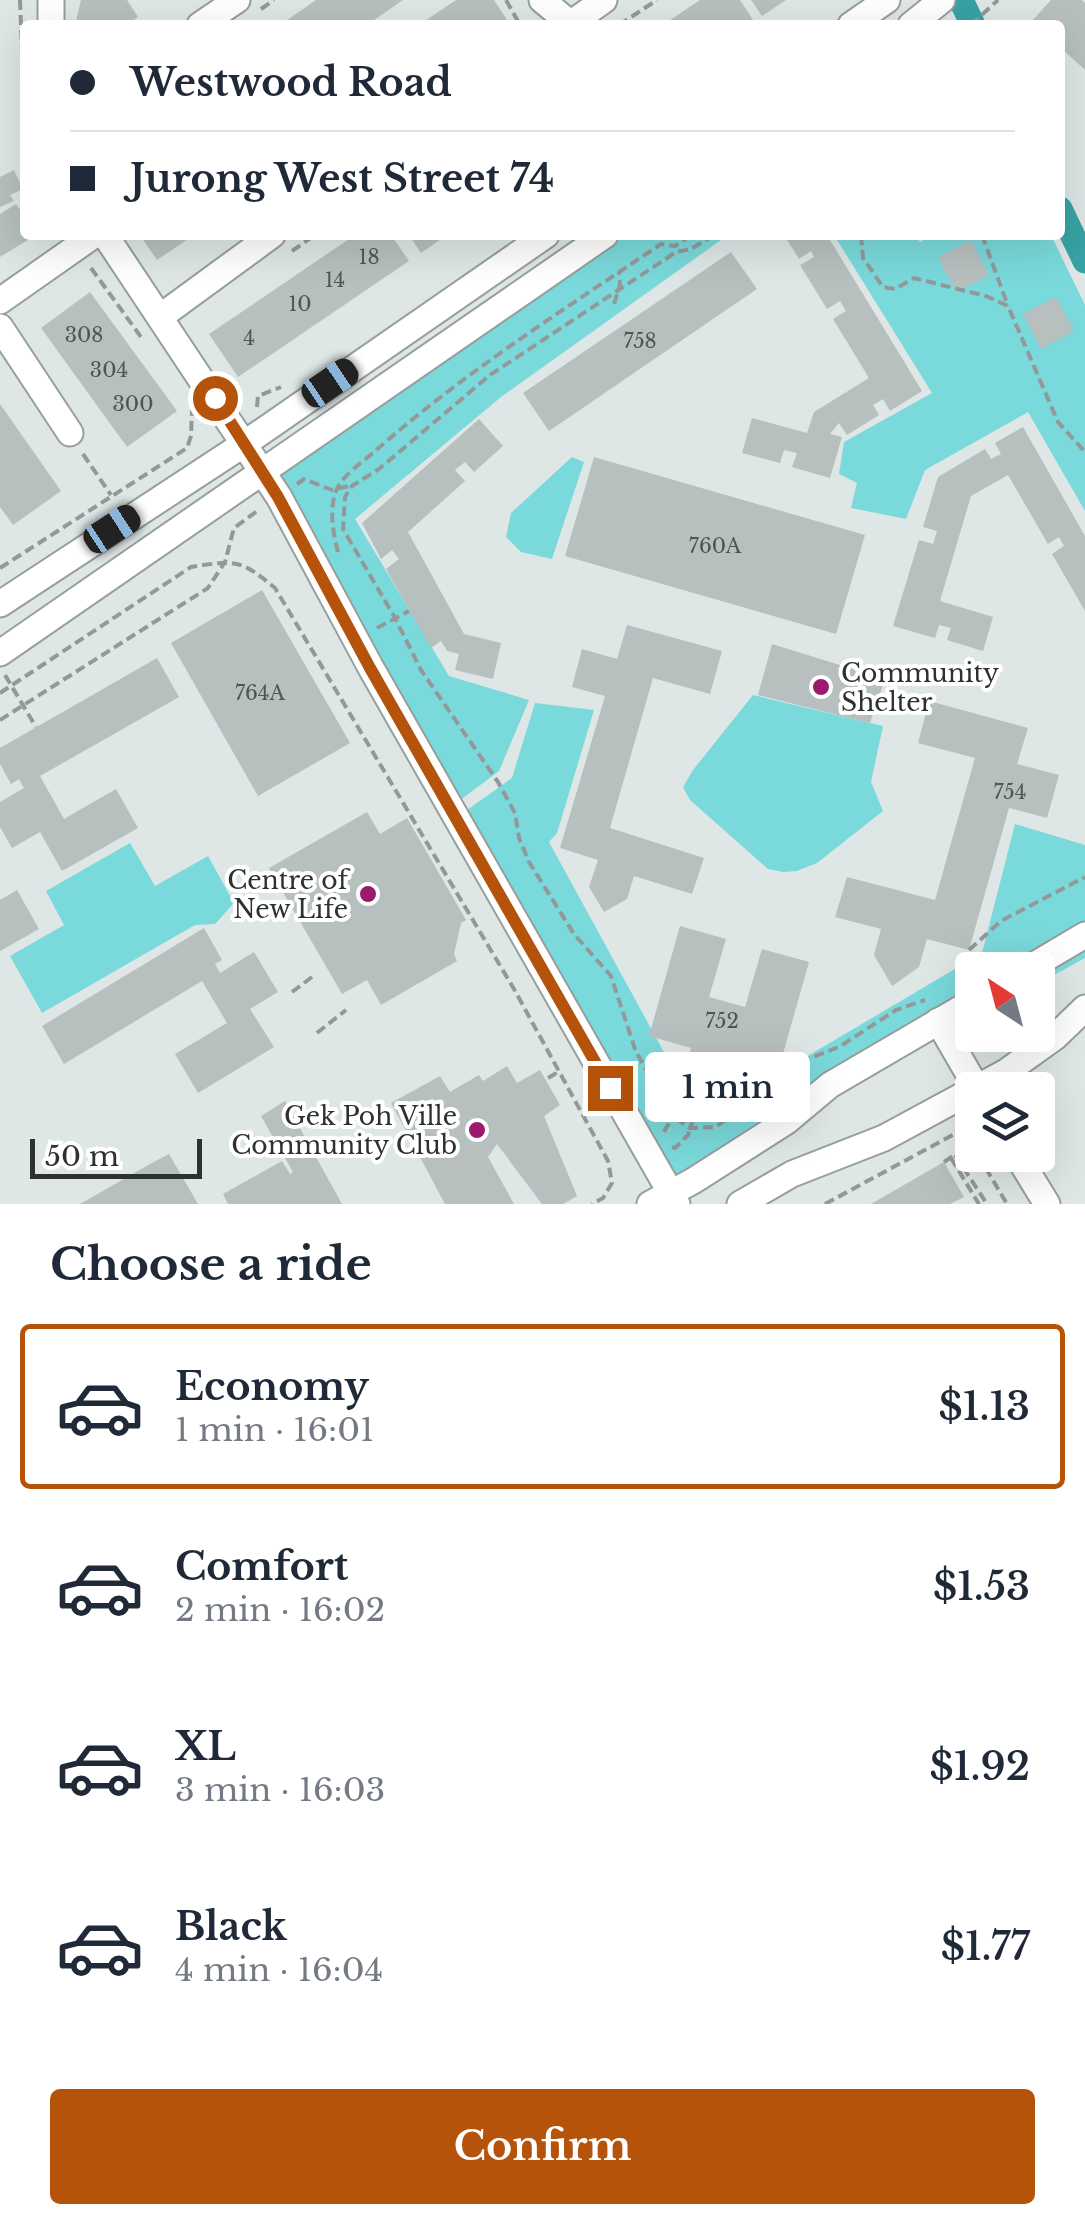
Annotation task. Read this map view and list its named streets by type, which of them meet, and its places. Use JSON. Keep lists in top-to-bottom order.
{
  "places": ["Community Shelter", "Centre of New Life", "Gek Poh Ville Community Club"],
  "house_numbers": [
    "18",
    "14",
    "10",
    "308",
    "4",
    "758",
    "304",
    "300",
    "760A",
    "764A",
    "754",
    "752"
  ],
  "scale_bar": "50 m",
  "north": "top left",
  "page": {
    "banner": ["Westwood Road", "Jurong West Street 74"],
    "bubble": "1 min",
    "scale": "50 m",
    "heading": "Choose a ride",
    "list": [
      {
        "name": "Economy",
        "note": "1 min · 16:01",
        "value": "$1.13"
      },
      {
        "name": "Comfort",
        "note": "2 min · 16:02",
        "value": "$1.53"
      },
      {
        "name": "XL",
        "note": "3 min · 16:03",
        "value": "$1.92"
      },
      {
        "name": "Black",
        "note": "4 min · 16:04",
        "value": "$1.77"
      }
    ],
    "buttons": "Confirm"
  }
}
